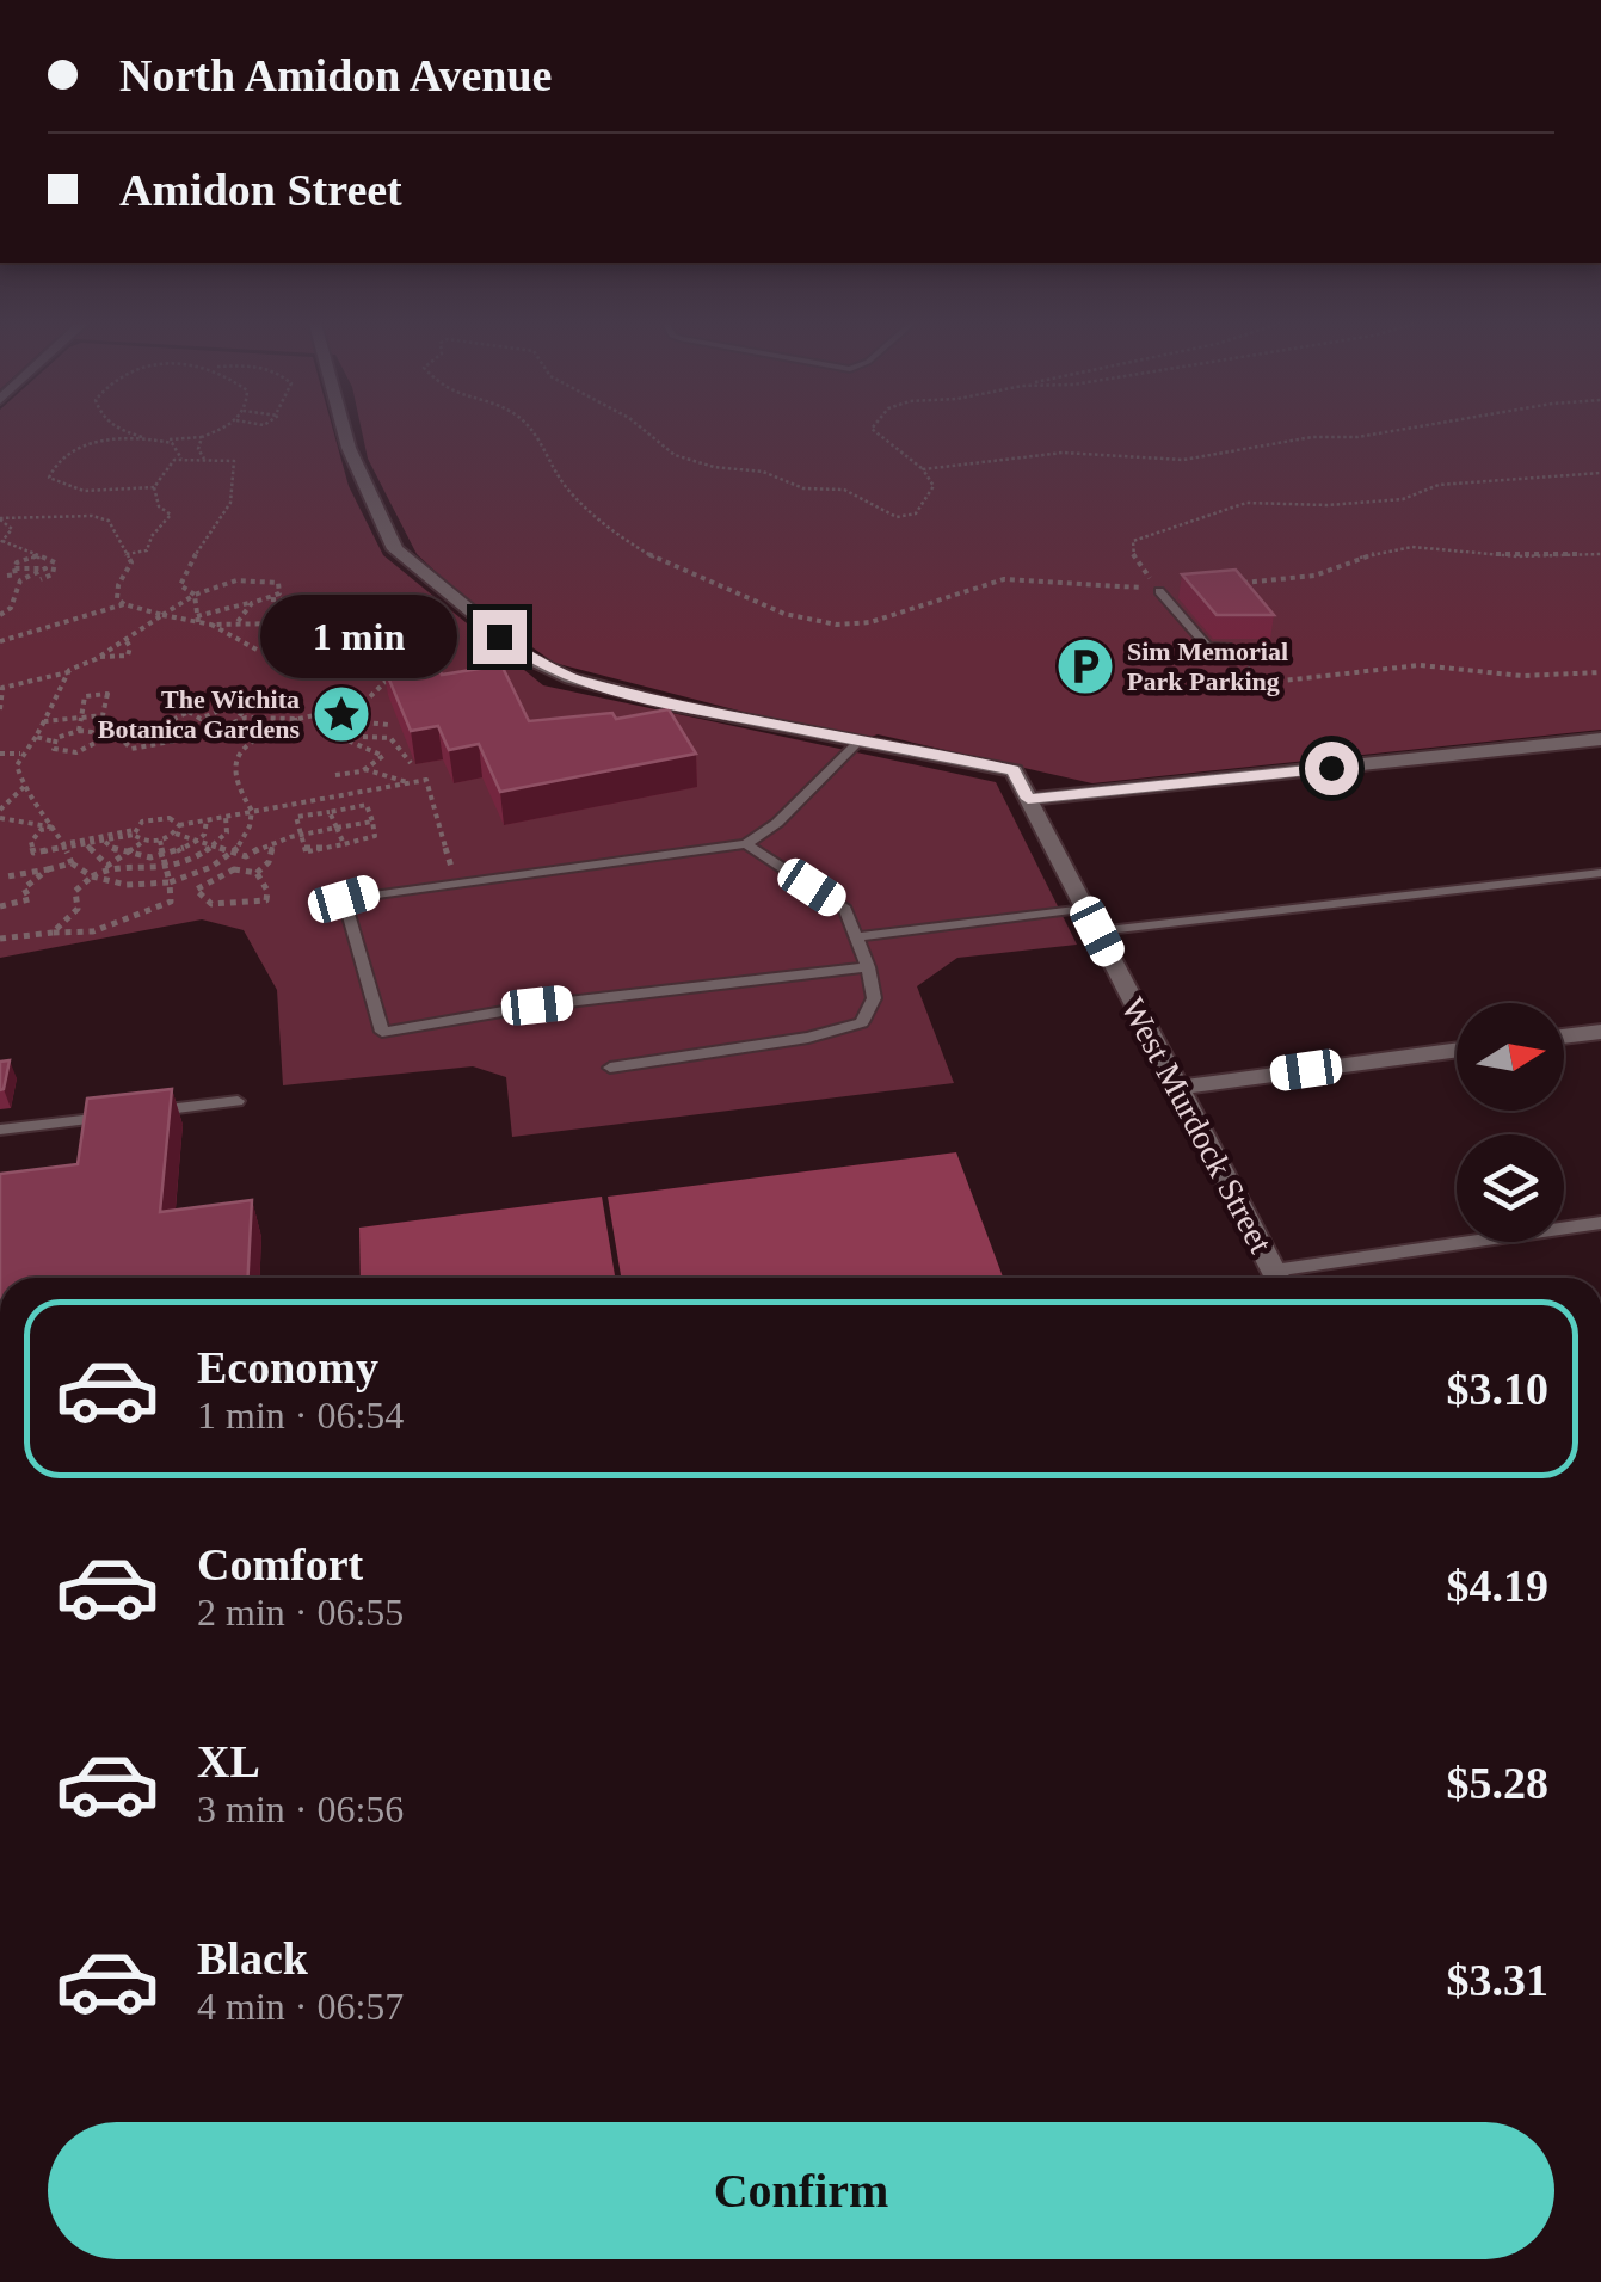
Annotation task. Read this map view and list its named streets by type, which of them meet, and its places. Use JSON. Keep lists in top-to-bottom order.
{
  "streets": {
    "street": ["West Murdock Street"]
  },
  "places": {
    "parking": ["Sim Memorial Park Parking"],
    "place": ["The Wichita Botanica Gardens"]
  },
  "north": "right",
  "page": {
    "banner": ["North Amidon Avenue", "Amidon Street"],
    "bubble": "1 min",
    "list": [
      {
        "name": "Economy",
        "note": "1 min · 06:54",
        "value": "$3.10"
      },
      {
        "name": "Comfort",
        "note": "2 min · 06:55",
        "value": "$4.19"
      },
      {
        "name": "XL",
        "note": "3 min · 06:56",
        "value": "$5.28"
      },
      {
        "name": "Black",
        "note": "4 min · 06:57",
        "value": "$3.31"
      }
    ],
    "buttons": "Confirm"
  }
}
